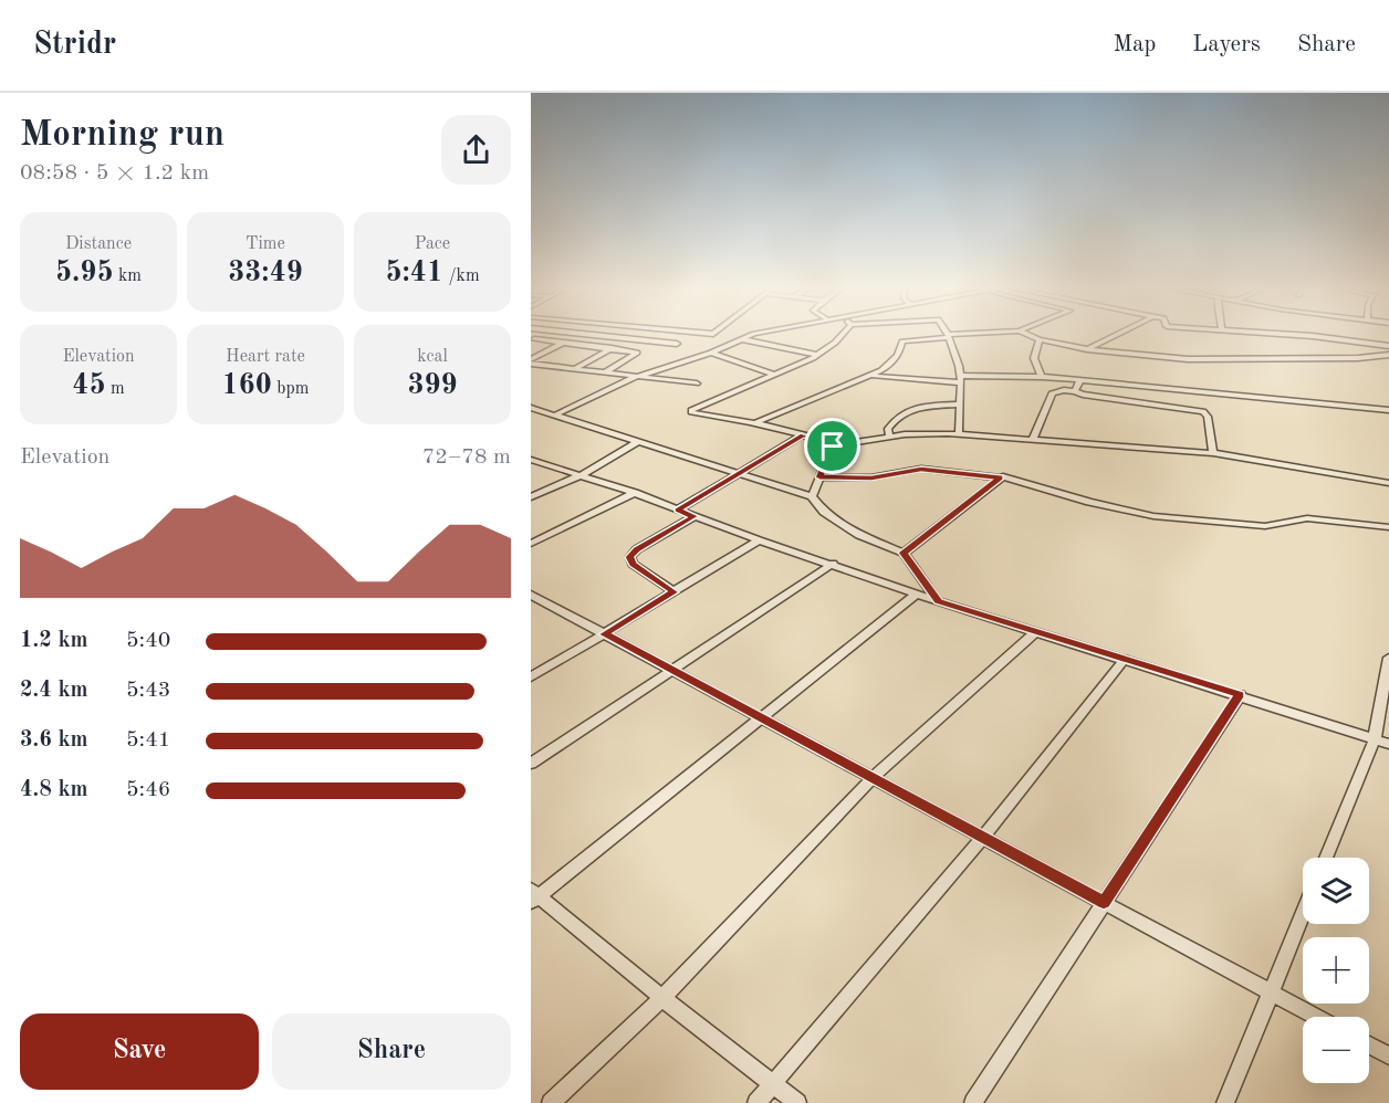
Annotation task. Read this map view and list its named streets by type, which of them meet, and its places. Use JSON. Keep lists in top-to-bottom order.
{
  "page": {
    "header": "Stridr",
    "nav": ["Map", "Layers", "Share"],
    "heading": ["Morning run", "08:58 · 5 × 1.2 km"],
    "stats": [
      ["Distance", "5.95 km"],
      ["Time", "33:49"],
      ["Pace", "5:41 /km"],
      ["Elevation", "45 m"],
      ["Heart rate", "160 bpm"],
      ["kcal", "399"]
    ],
    "chart": ["Elevation", "72–78 m"],
    "list": [
      {
        "name": "1.2 km",
        "note": "5:40"
      },
      {
        "name": "2.4 km",
        "note": "5:43"
      },
      {
        "name": "3.6 km",
        "note": "5:41"
      },
      {
        "name": "4.8 km",
        "note": "5:46"
      }
    ],
    "map_buttons": ["+", "−"],
    "buttons": ["Save", "Share"]
  }
}
